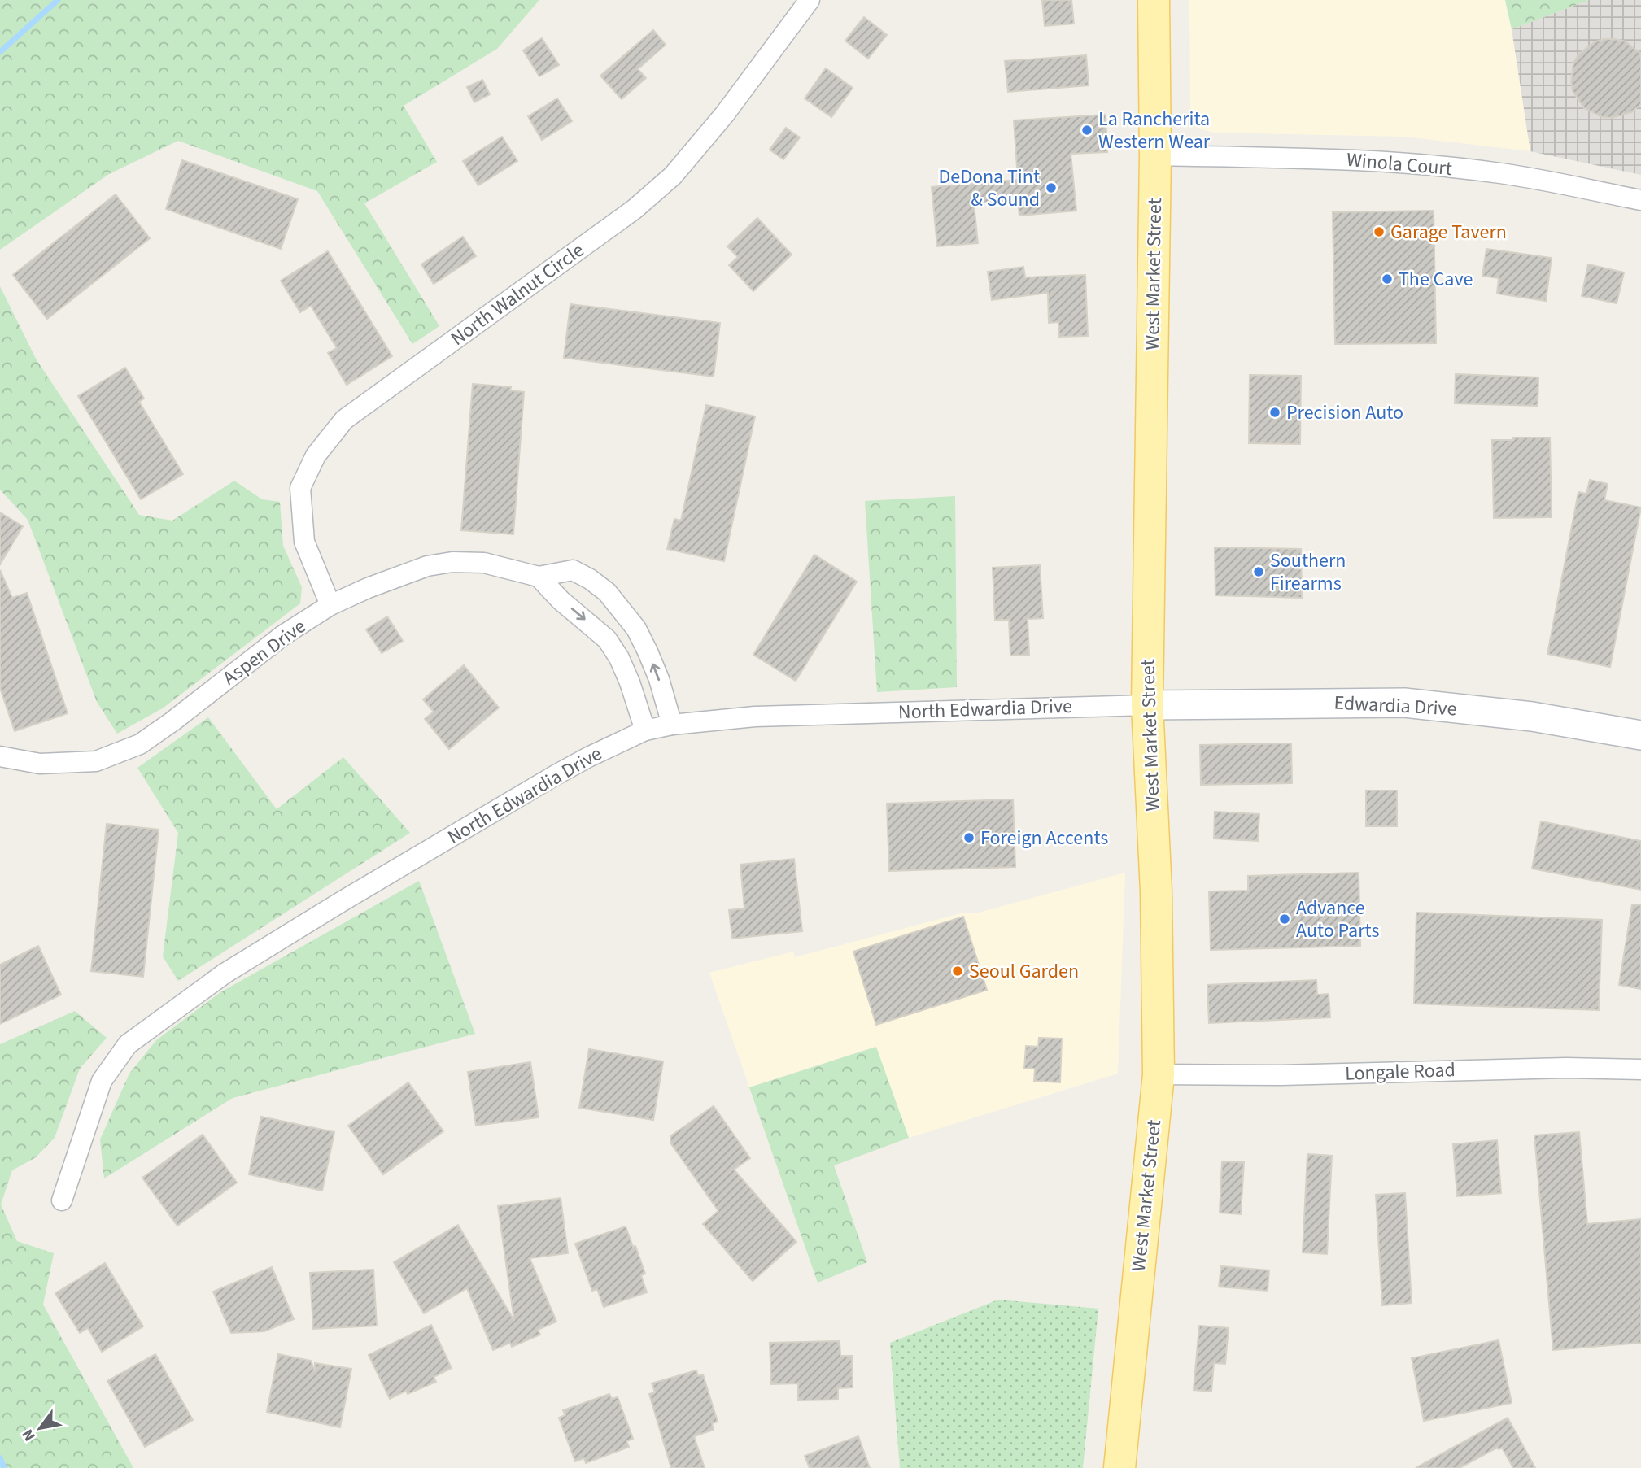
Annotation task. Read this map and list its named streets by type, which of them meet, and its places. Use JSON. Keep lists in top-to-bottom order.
{
  "streets": {
    "main road": ["West Market Street", "Edwardia Drive"],
    "street": [
      "Winola Court",
      "North Walnut Circle",
      "Aspen Drive",
      "North Edwardia Drive",
      "Longale Road"
    ]
  },
  "crossings": [
    ["Winola Court", "West Market Street"],
    ["West Market Street", "Edwardia Drive"],
    ["West Market Street", "North Edwardia Drive"],
    ["West Market Street", "Longale Road"],
    ["North Walnut Circle", "Aspen Drive"],
    ["Aspen Drive", "North Edwardia Drive"],
    ["Edwardia Drive", "North Edwardia Drive"]
  ],
  "places": [
    "La Rancherita Western Wear",
    "DeDona Tint & Sound",
    "Garage Tavern",
    "The Cave",
    "Precision Auto",
    "Southern Firearms",
    "Foreign Accents",
    "Advance Auto Parts",
    "Seoul Garden"
  ],
  "north": "bottom left"
}
